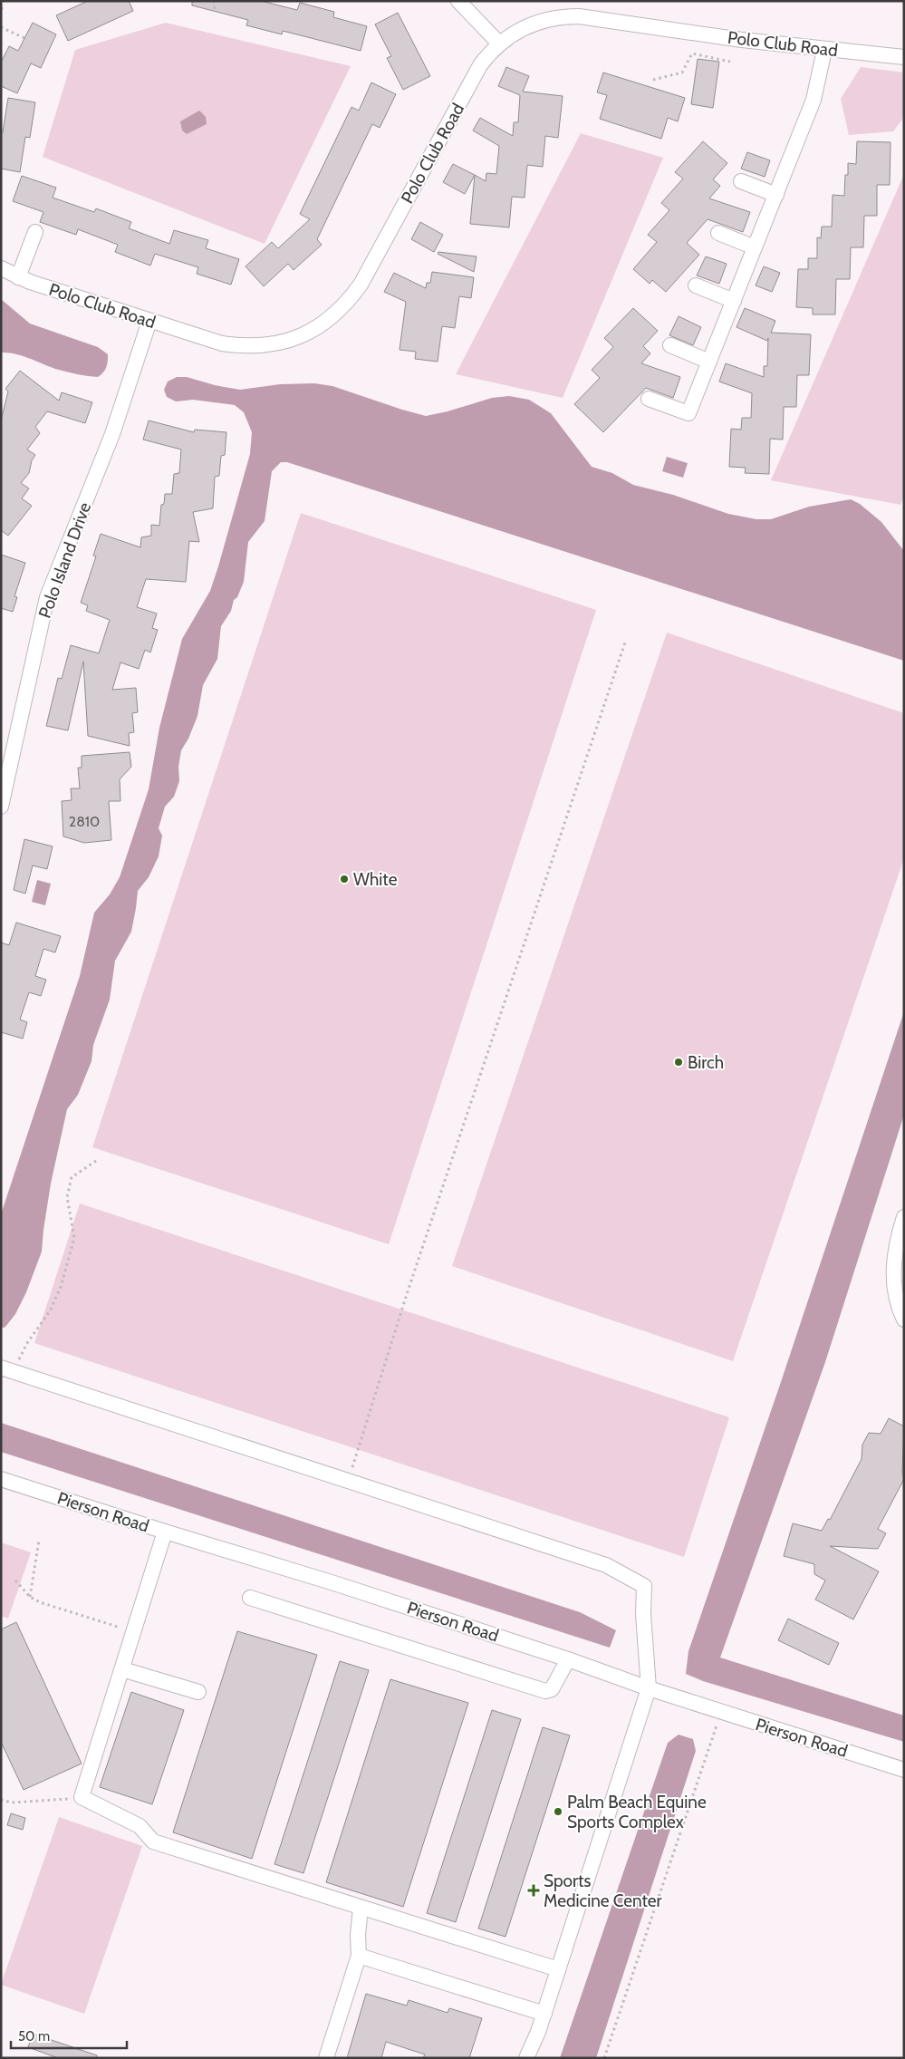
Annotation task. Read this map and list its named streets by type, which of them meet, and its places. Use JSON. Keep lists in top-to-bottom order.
{
  "streets": {
    "street": ["Polo Club Road", "Polo Island Drive", "Pierson Road"]
  },
  "crossings": [
    ["Polo Club Road", "Polo Island Drive"]
  ],
  "places": {
    "other": ["White", "Birch", "Palm Beach Equine Sports Complex"],
    "health": ["Sports Medicine Center"]
  },
  "house_numbers": ["2810"],
  "scale_bar": "50 m"
}
